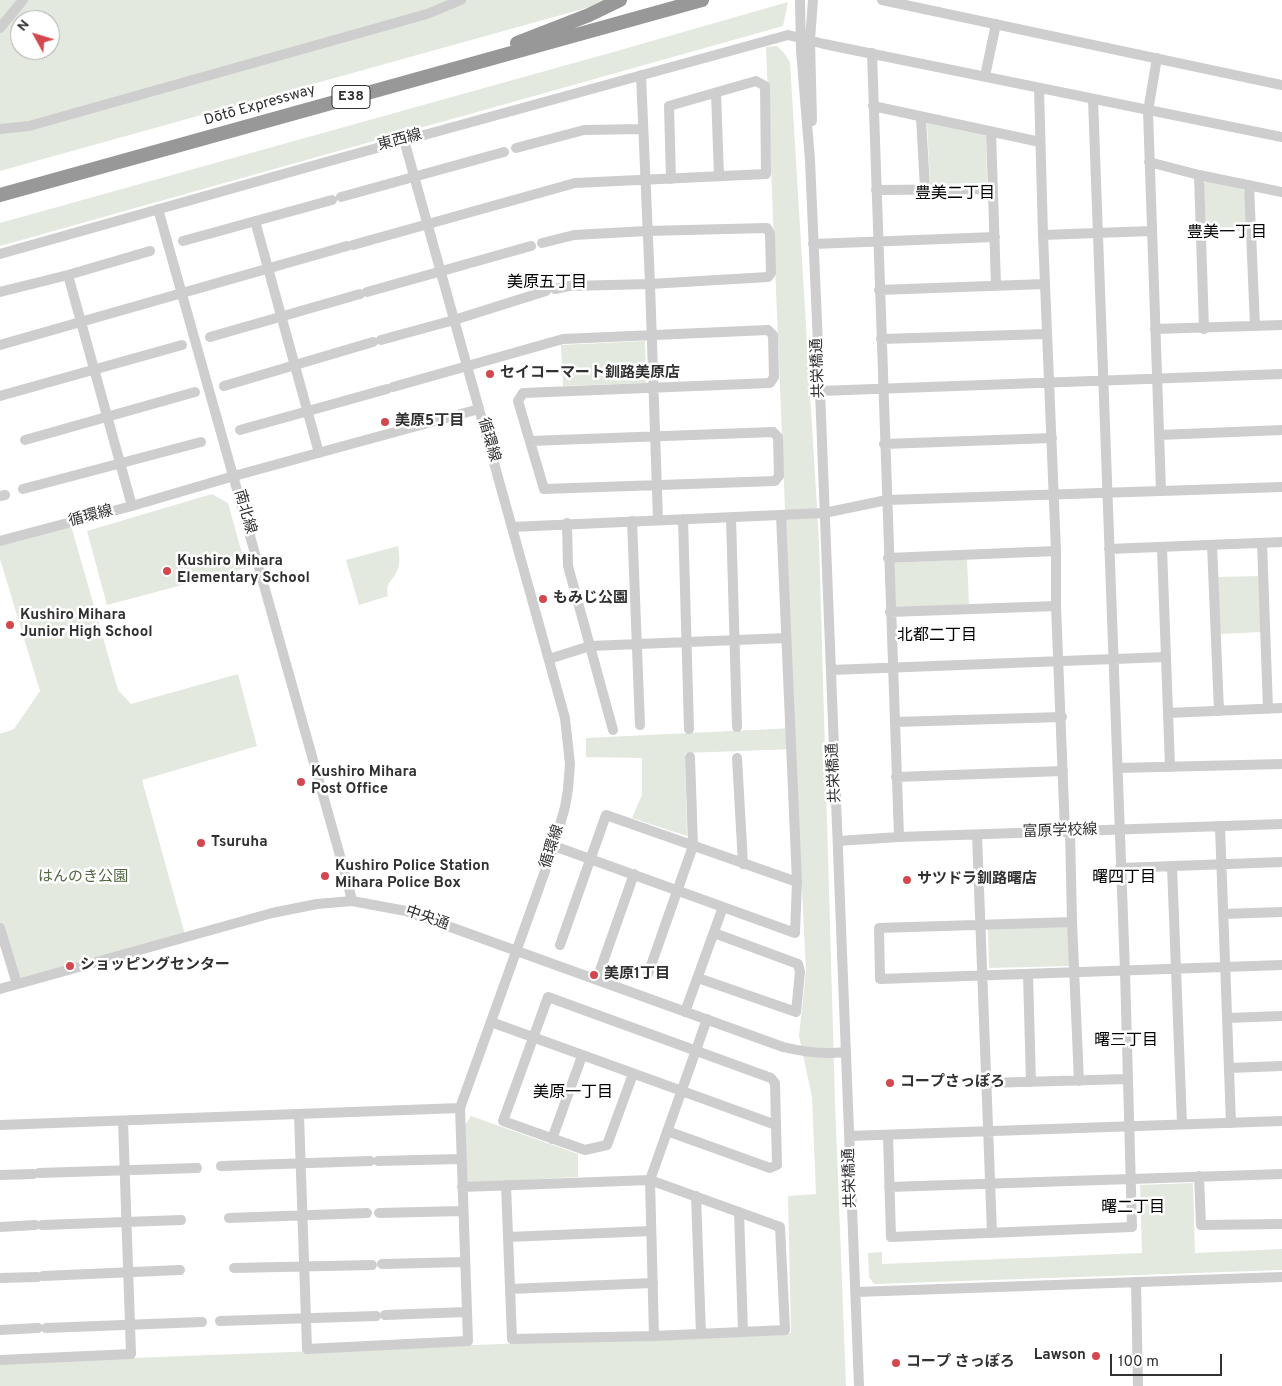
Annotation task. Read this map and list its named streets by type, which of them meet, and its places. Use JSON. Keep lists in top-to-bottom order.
{
  "streets": {
    "highway": ["E38", "Dōtō Expressway"],
    "street": [
      "東西線",
      "共栄橋通",
      "循環線",
      "南北線",
      "富原学校線",
      "中央通"
    ]
  },
  "crossings": [
    ["東西線", "共栄橋通"],
    ["東西線", "南北線"],
    ["共栄橋通", "富原学校線"],
    ["共栄橋通", "中央通"],
    ["循環線", "南北線"],
    ["循環線", "中央通"],
    ["南北線", "中央通"]
  ],
  "districts": [
    "豊美二丁目",
    "豊美一丁目",
    "美原五丁目",
    "北都二丁目",
    "曙四丁目",
    "曙三丁目",
    "美原一丁目",
    "曙二丁目"
  ],
  "parks": ["はんのき公園"],
  "places": [
    "セイコーマート釧路美原店",
    "美原5丁目",
    "Kushiro Mihara Elementary School",
    "もみじ公園",
    "Kushiro Mihara Junior High School",
    "Kushiro Mihara Post Office",
    "Tsuruha",
    "Kushiro Police Station Mihara Police Box",
    "サツドラ釧路曙店",
    "ショッピングセンター",
    "美原1丁目",
    "コープさっぽろ",
    "Lawson",
    "コープ さっぽろ"
  ],
  "scale_bar": "100 m",
  "north": "top left"
}
